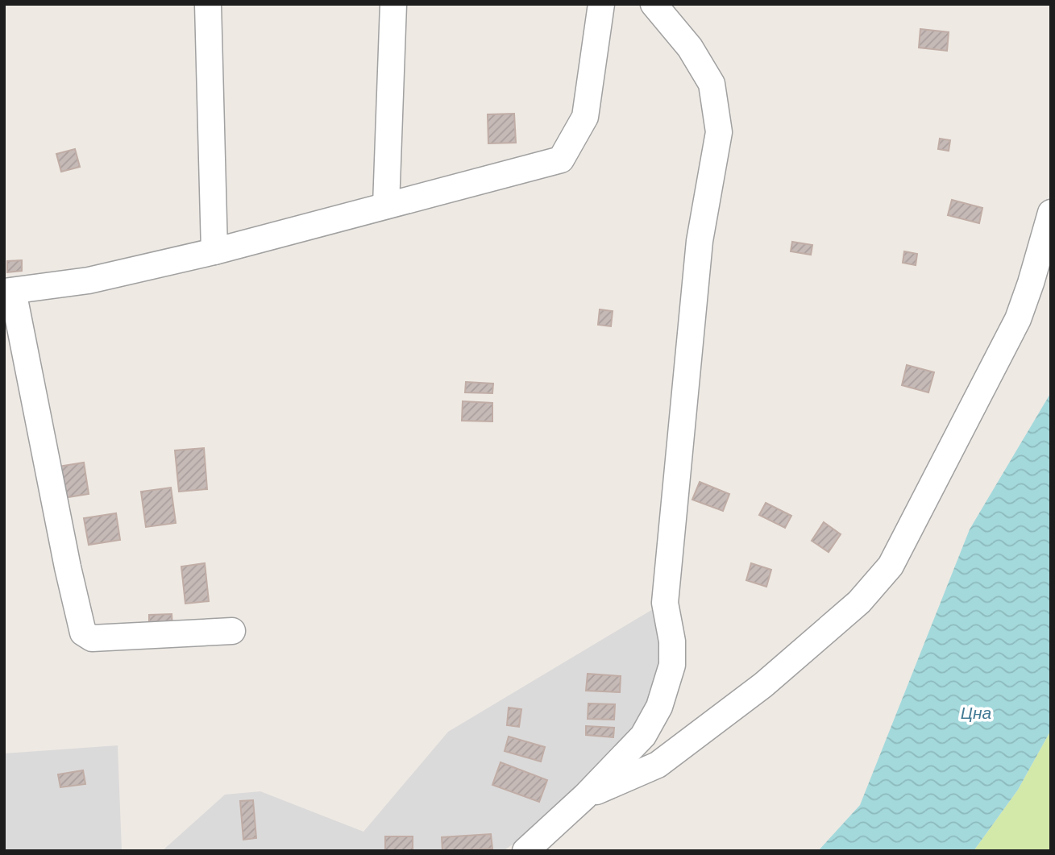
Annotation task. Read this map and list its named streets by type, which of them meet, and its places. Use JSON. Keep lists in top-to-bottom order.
{
  "water": ["Цна"]
}
